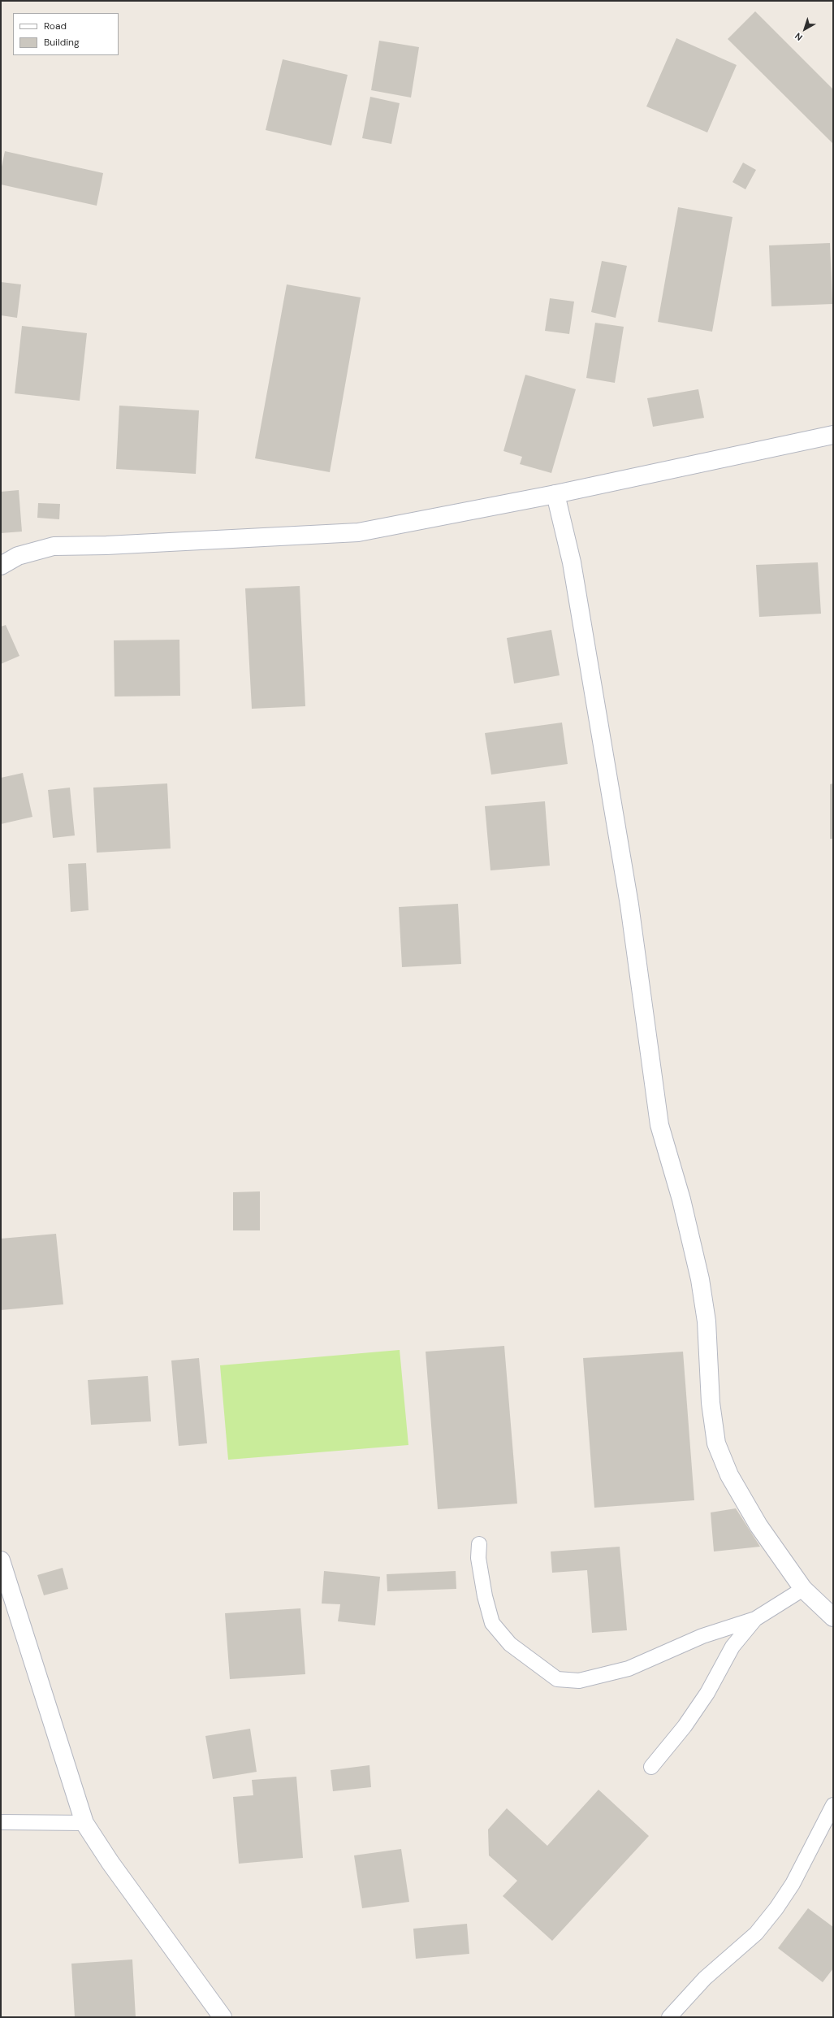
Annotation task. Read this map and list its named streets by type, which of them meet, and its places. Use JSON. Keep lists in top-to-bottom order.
{
  "legend": ["Road", "Building"],
  "north": "bottom left"
}
